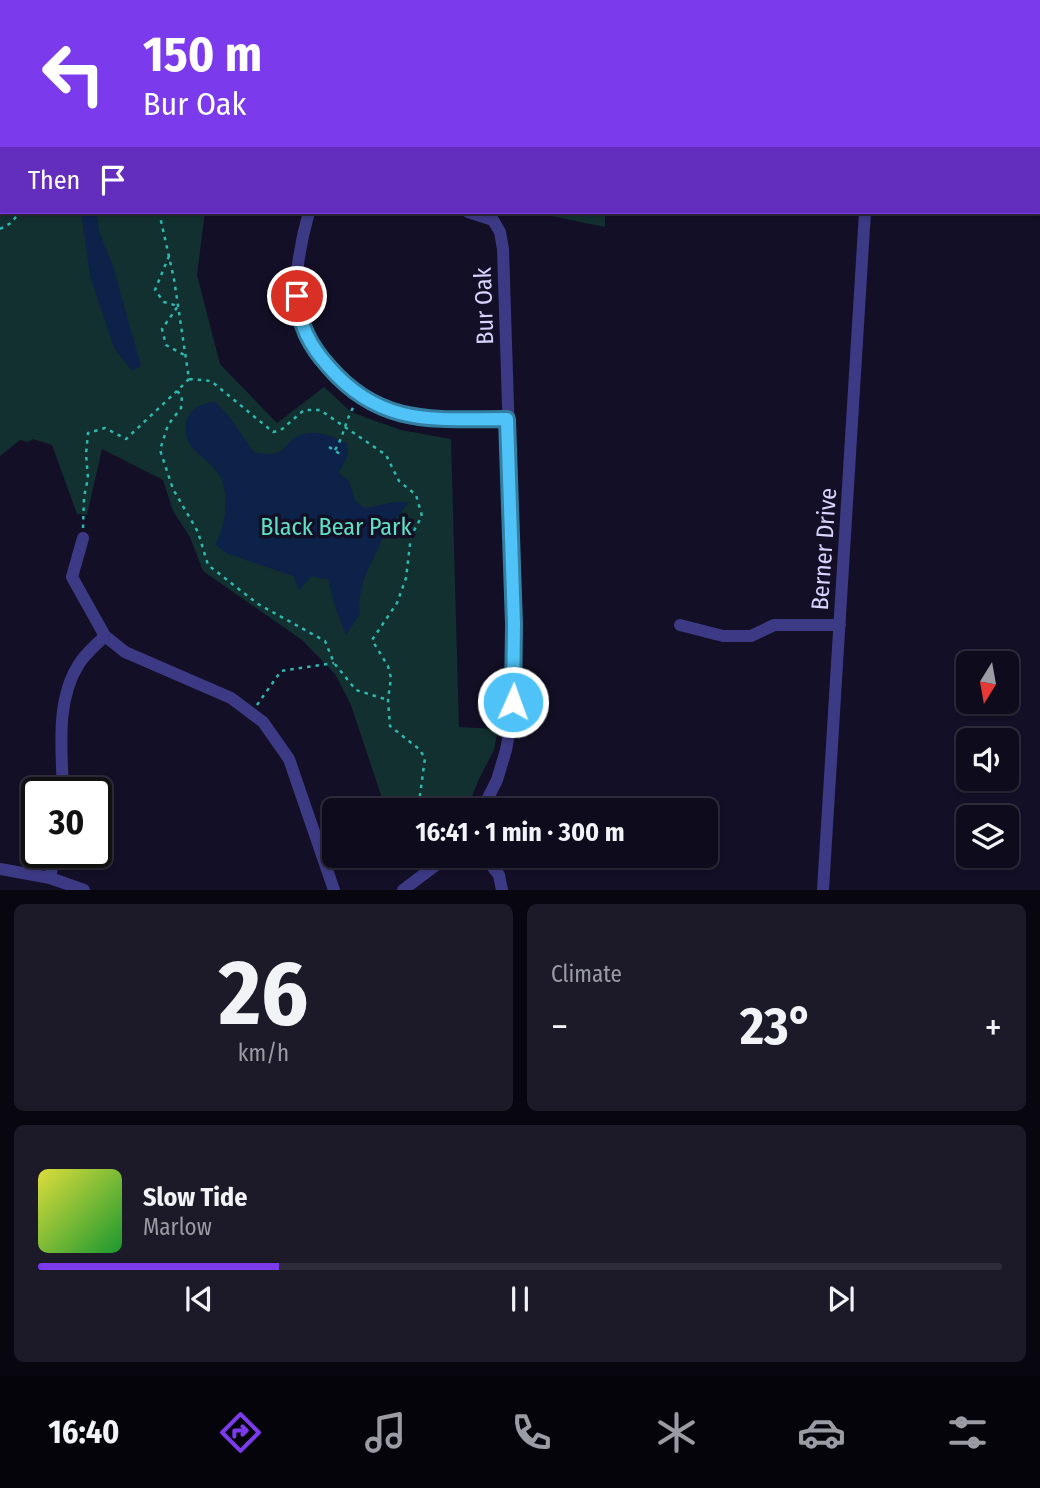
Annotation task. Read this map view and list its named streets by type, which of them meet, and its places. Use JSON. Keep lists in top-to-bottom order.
{
  "streets": {
    "street": ["Bur Oak", "Berner Drive"]
  },
  "parks": ["Black Bear Park"],
  "north": "bottom",
  "page": {
    "turn": ["150 m", "Bur Oak"],
    "then": "Then",
    "limit": "30",
    "trip": "16:41 · 1 min · 300 m",
    "tile": [
      ["26", "km/h"],
      "Climate"
    ],
    "heat": ["−", "23°", "+"],
    "song": ["Slow Tide", "Marlow"],
    "tabs": "16:40"
  }
}
